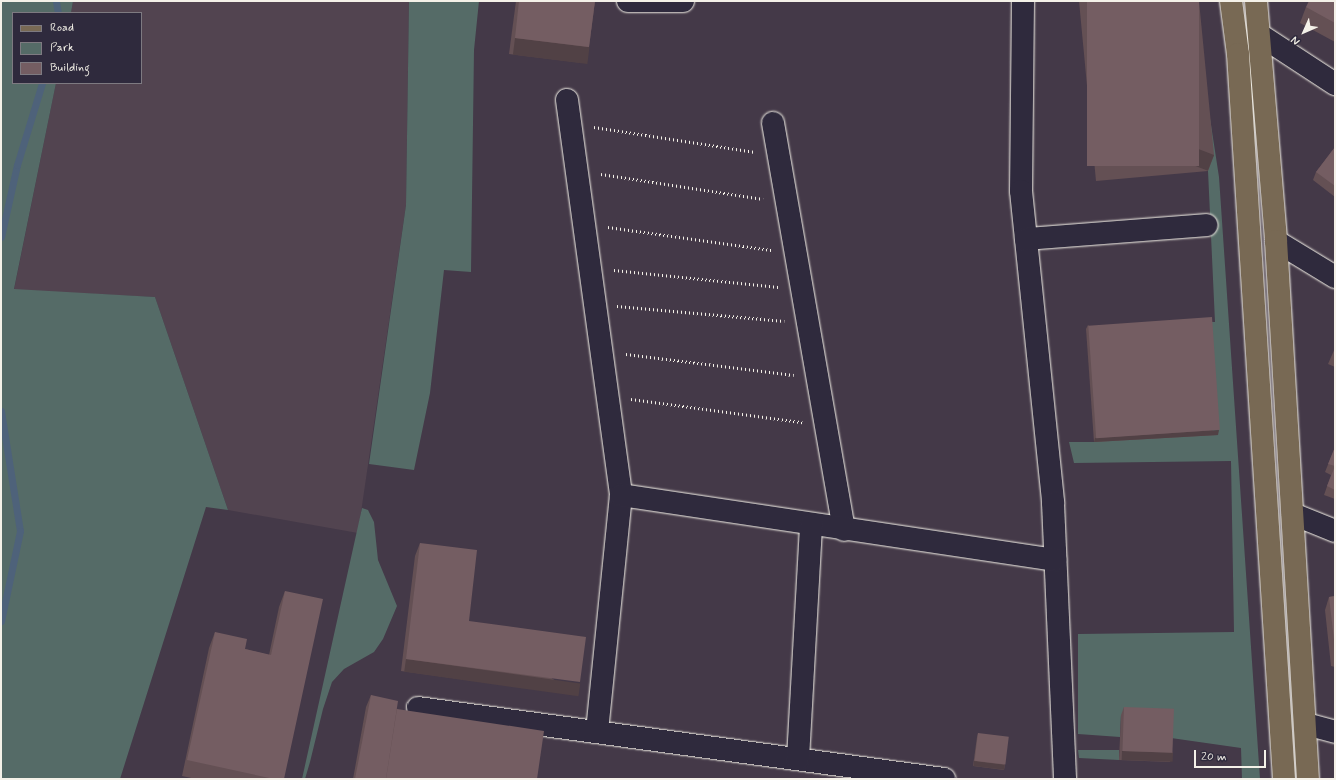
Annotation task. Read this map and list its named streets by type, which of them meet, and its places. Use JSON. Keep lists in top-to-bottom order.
{
  "legend": ["Road", "Park", "Building"],
  "scale_bar": "20 m",
  "north": "bottom left"
}
